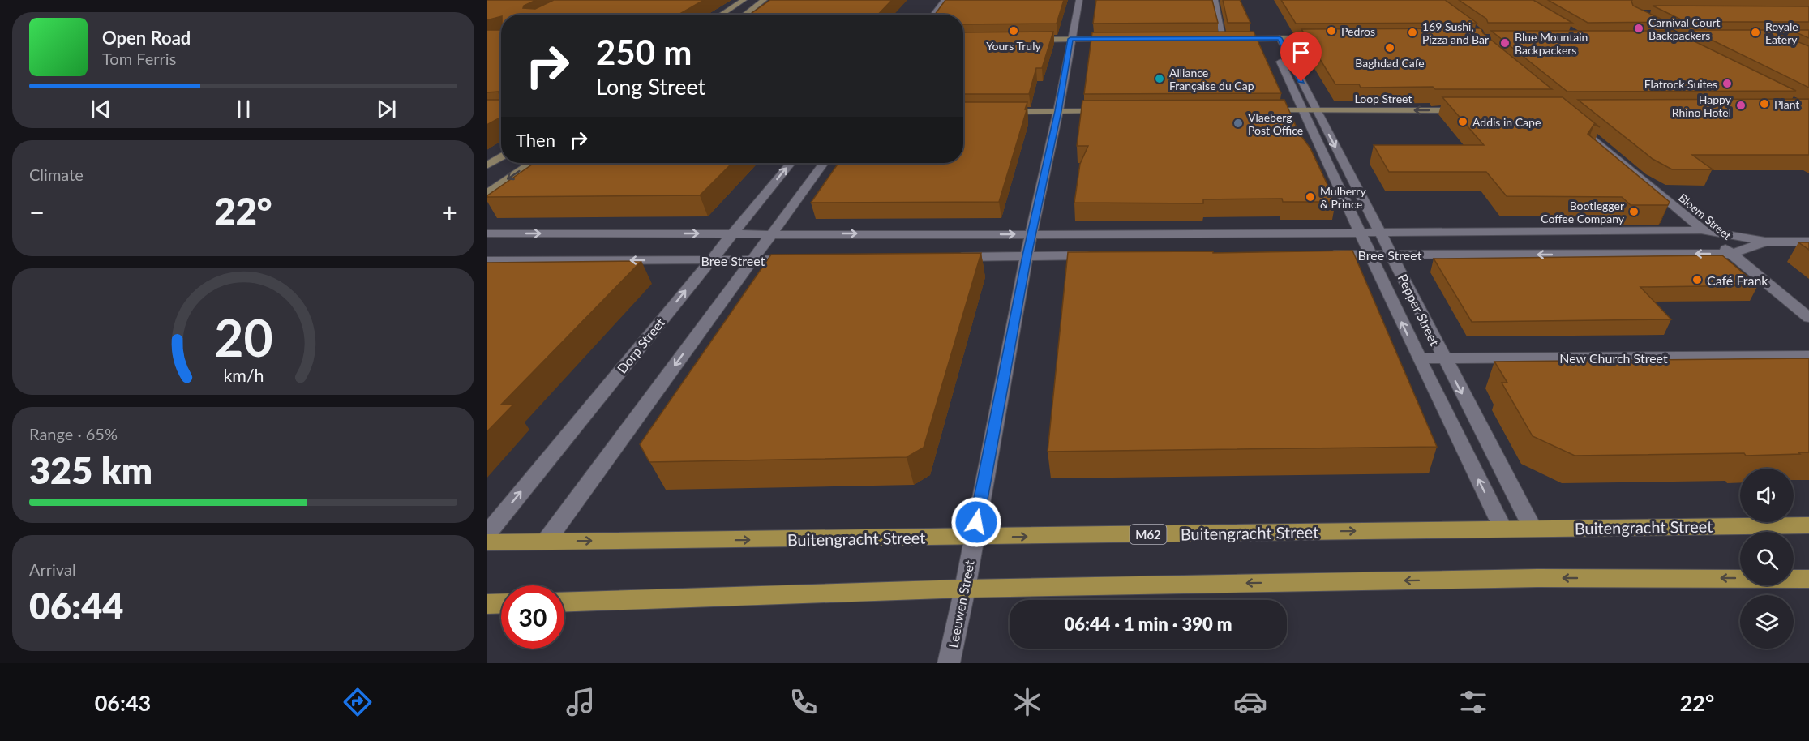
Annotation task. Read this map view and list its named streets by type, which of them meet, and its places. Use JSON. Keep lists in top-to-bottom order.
{
  "streets": {
    "main road": ["Buitengracht Street", "M62"],
    "street": [
      "Loop Street",
      "Bloem Street",
      "Bree Street",
      "Pepper Street",
      "Dorp Street",
      "New Church Street",
      "Leeuwen Street"
    ]
  },
  "crossings": [
    ["Loop Street", "Pepper Street"],
    ["Bloem Street", "Bree Street"],
    ["Bree Street", "Pepper Street"],
    ["Bree Street", "Dorp Street"],
    ["Bree Street", "Leeuwen Street"],
    ["Pepper Street", "New Church Street"],
    ["Pepper Street", "Buitengracht Street"],
    ["Buitengracht Street", "Leeuwen Street"]
  ],
  "one_way": ["Loop Street"],
  "places": [
    "Carnival Court Backpackers",
    "Yours Truly",
    "Pedros",
    "169 Sushi, Pizza and Bar",
    "Royale Eatery",
    "Blue Mountain Backpackers",
    "Baghdad Cafe",
    "Alliance Française du Cap",
    "Flatrock Suites",
    "Plant",
    "Happy Rhino Hotel",
    "Addis in Cape",
    "Vlaeberg Post Office",
    "Mulberry & Prince",
    "Bootlegger Coffee Company",
    "Café Frank"
  ],
  "page": {
    "turn": ["250 m", "Long Street"],
    "song": ["Open Road", "Tom Ferris"],
    "then": "Then",
    "tile": [
      "Climate",
      ["Range · 65%", "325 km"],
      ["Arrival", "06:44"]
    ],
    "heat": ["−", "22°", "+"],
    "limit": "30",
    "trip": "06:44 · 1 min · 390 m",
    "tabs": ["06:43", "22°"],
    "gauge": ["20", "km/h"]
  }
}
